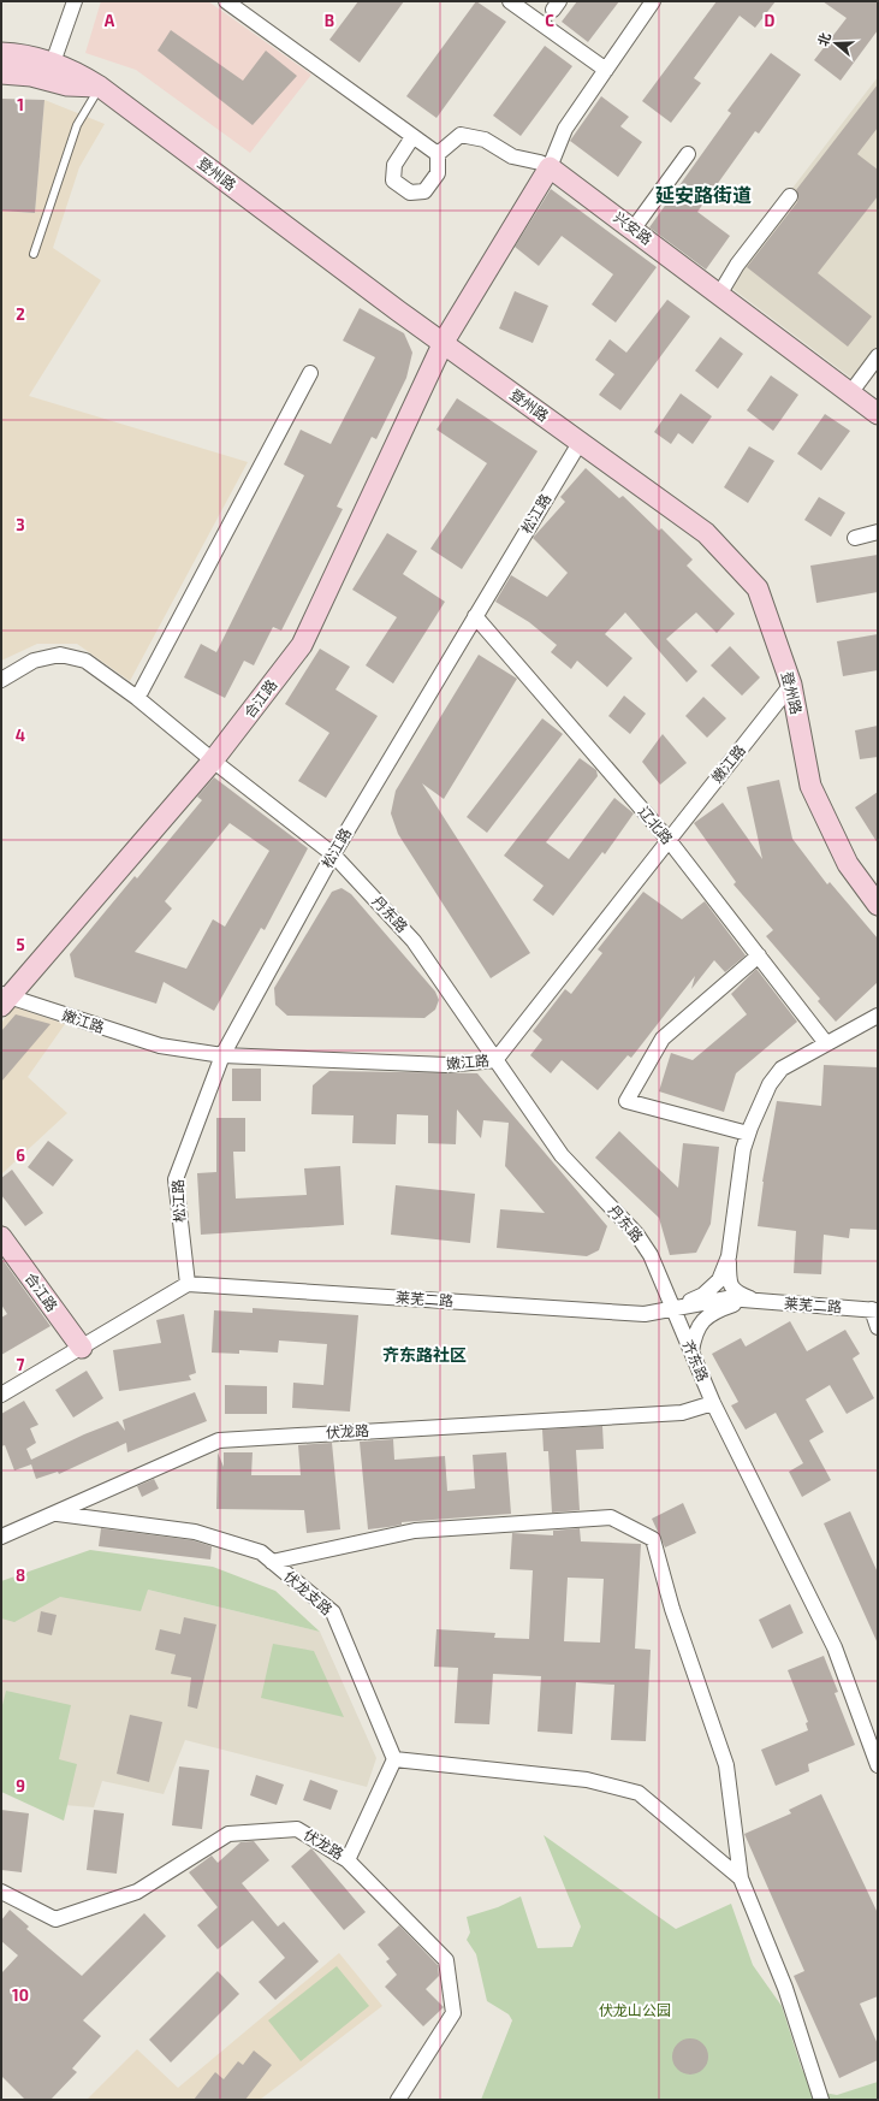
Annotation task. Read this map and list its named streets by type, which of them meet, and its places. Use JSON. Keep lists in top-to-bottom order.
{
  "streets": {
    "street": [
      "登州路",
      "兴安路",
      "松江路",
      "合江路",
      "嫩江路",
      "辽北路",
      "丹东路",
      "莱芜二路",
      "齐东路",
      "伏龙路",
      "伏龙支路"
    ]
  },
  "crossings": [
    ["登州路", "松江路"],
    ["登州路", "合江路"],
    ["登州路", "嫩江路"],
    ["松江路", "嫩江路"],
    ["松江路", "辽北路"],
    ["松江路", "丹东路"],
    ["松江路", "莱芜二路"],
    ["合江路", "嫩江路"],
    ["合江路", "丹东路"],
    ["嫩江路", "辽北路"],
    ["嫩江路", "丹东路"],
    ["丹东路", "莱芜二路"],
    ["丹东路", "齐东路"],
    ["莱芜二路", "齐东路"],
    ["齐东路", "伏龙路"],
    ["伏龙路", "伏龙支路"]
  ],
  "districts": ["延安路街道", "齐东路社区"],
  "parks": ["伏龙山公园"],
  "north": "left",
  "grid": {
    "columns": [
      "A",
      "B",
      "C",
      "D"
    ],
    "rows": [
      "1",
      "2",
      "3",
      "4",
      "5",
      "6",
      "7",
      "8",
      "9",
      "10"
    ]
  }
}
